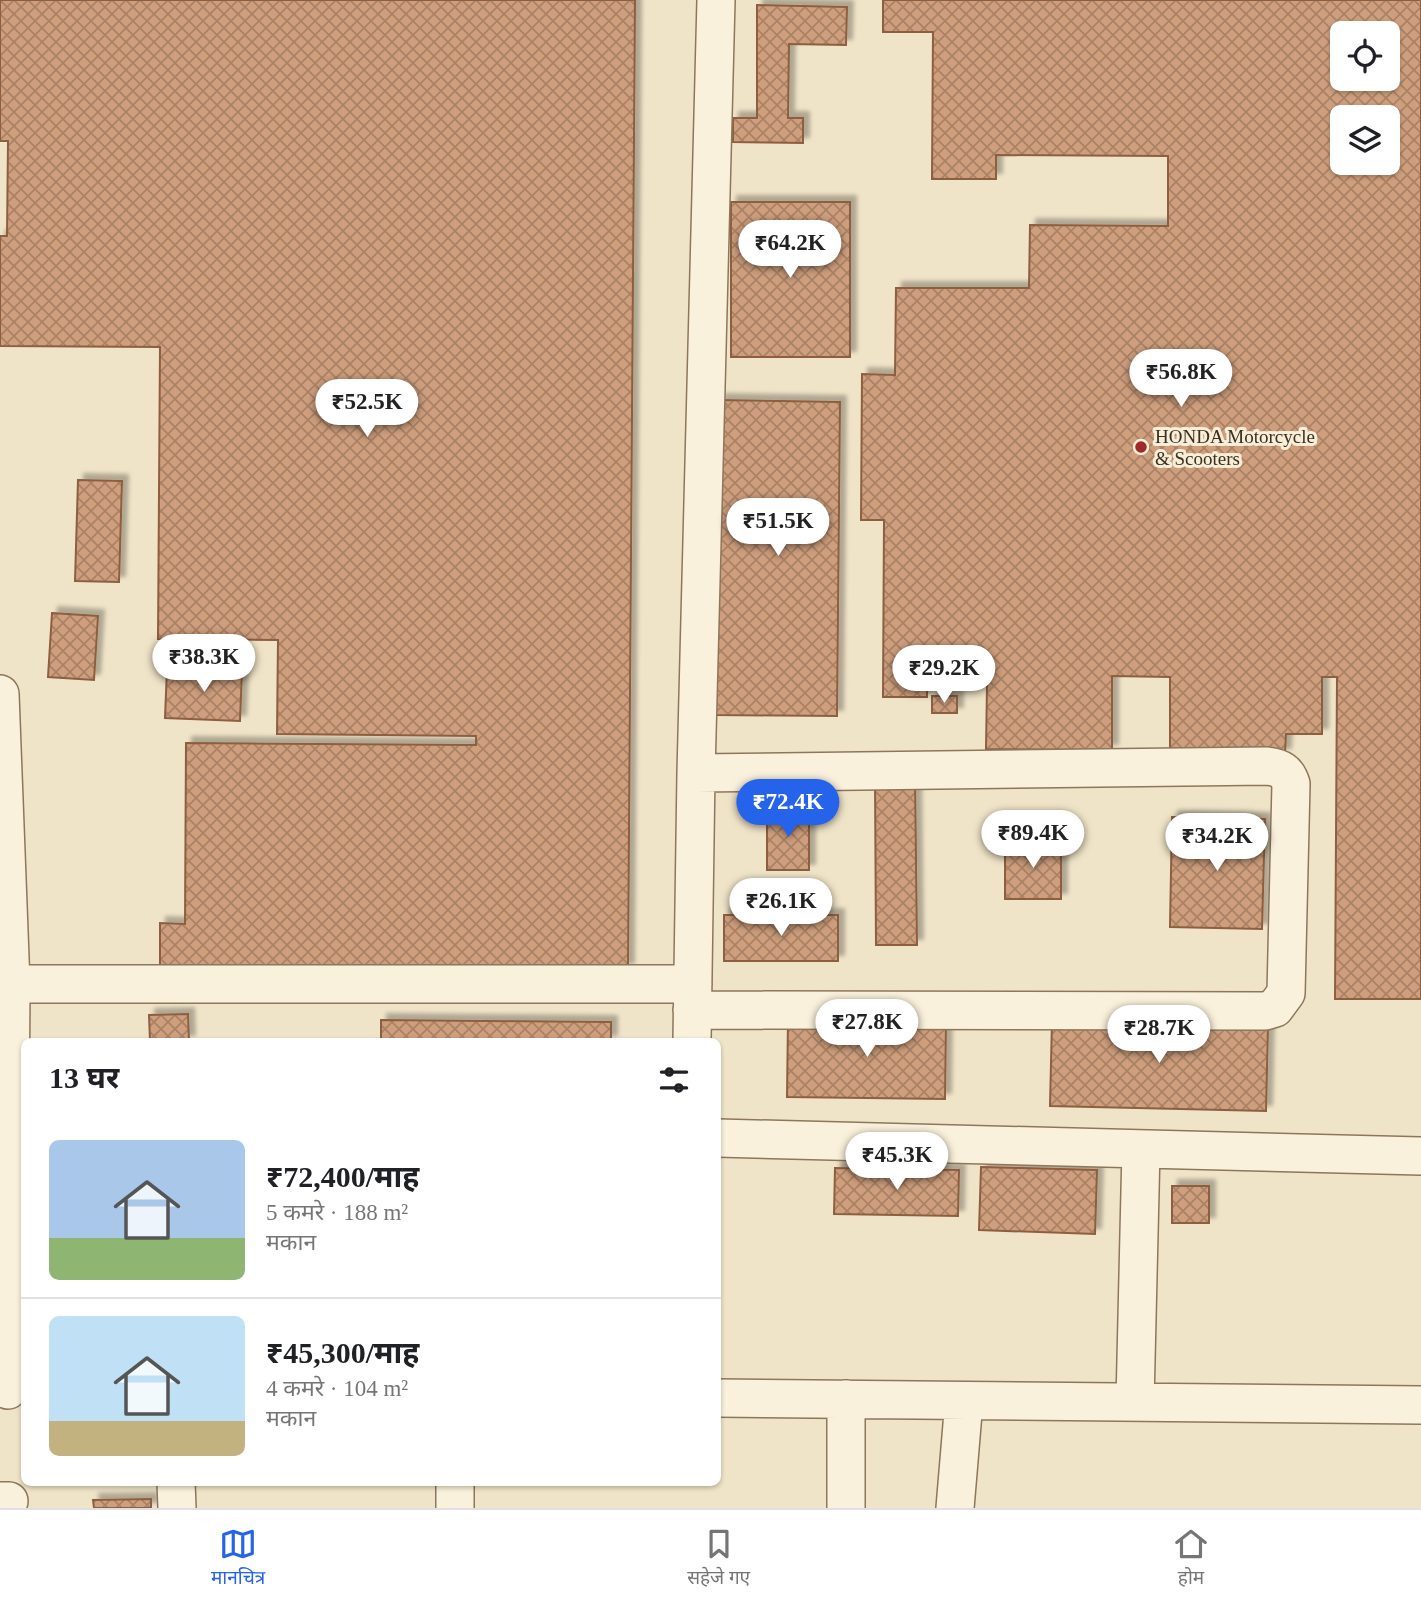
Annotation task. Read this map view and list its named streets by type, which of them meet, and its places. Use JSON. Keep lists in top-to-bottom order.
{
  "places": ["HONDA Motorcycle & Scooters"],
  "page": {
    "price": [
      "₹64.2K",
      "₹56.8K",
      "₹52.5K",
      "₹51.5K",
      "₹38.3K",
      "₹29.2K",
      "₹72.4K",
      "₹89.4K",
      "₹34.2K",
      "₹26.1K",
      "₹27.8K",
      "₹28.7K",
      "₹45.3K"
    ],
    "heading": "13 घर",
    "list": [
      {
        "name": "₹72,400/माह",
        "note": "5 कमरे · 188 m² · मकान"
      },
      {
        "name": "₹45,300/माह",
        "note": "4 कमरे · 104 m² · मकान"
      }
    ],
    "tabs": ["मानचित्र", "सहेजे गए", "होम"]
  }
}
